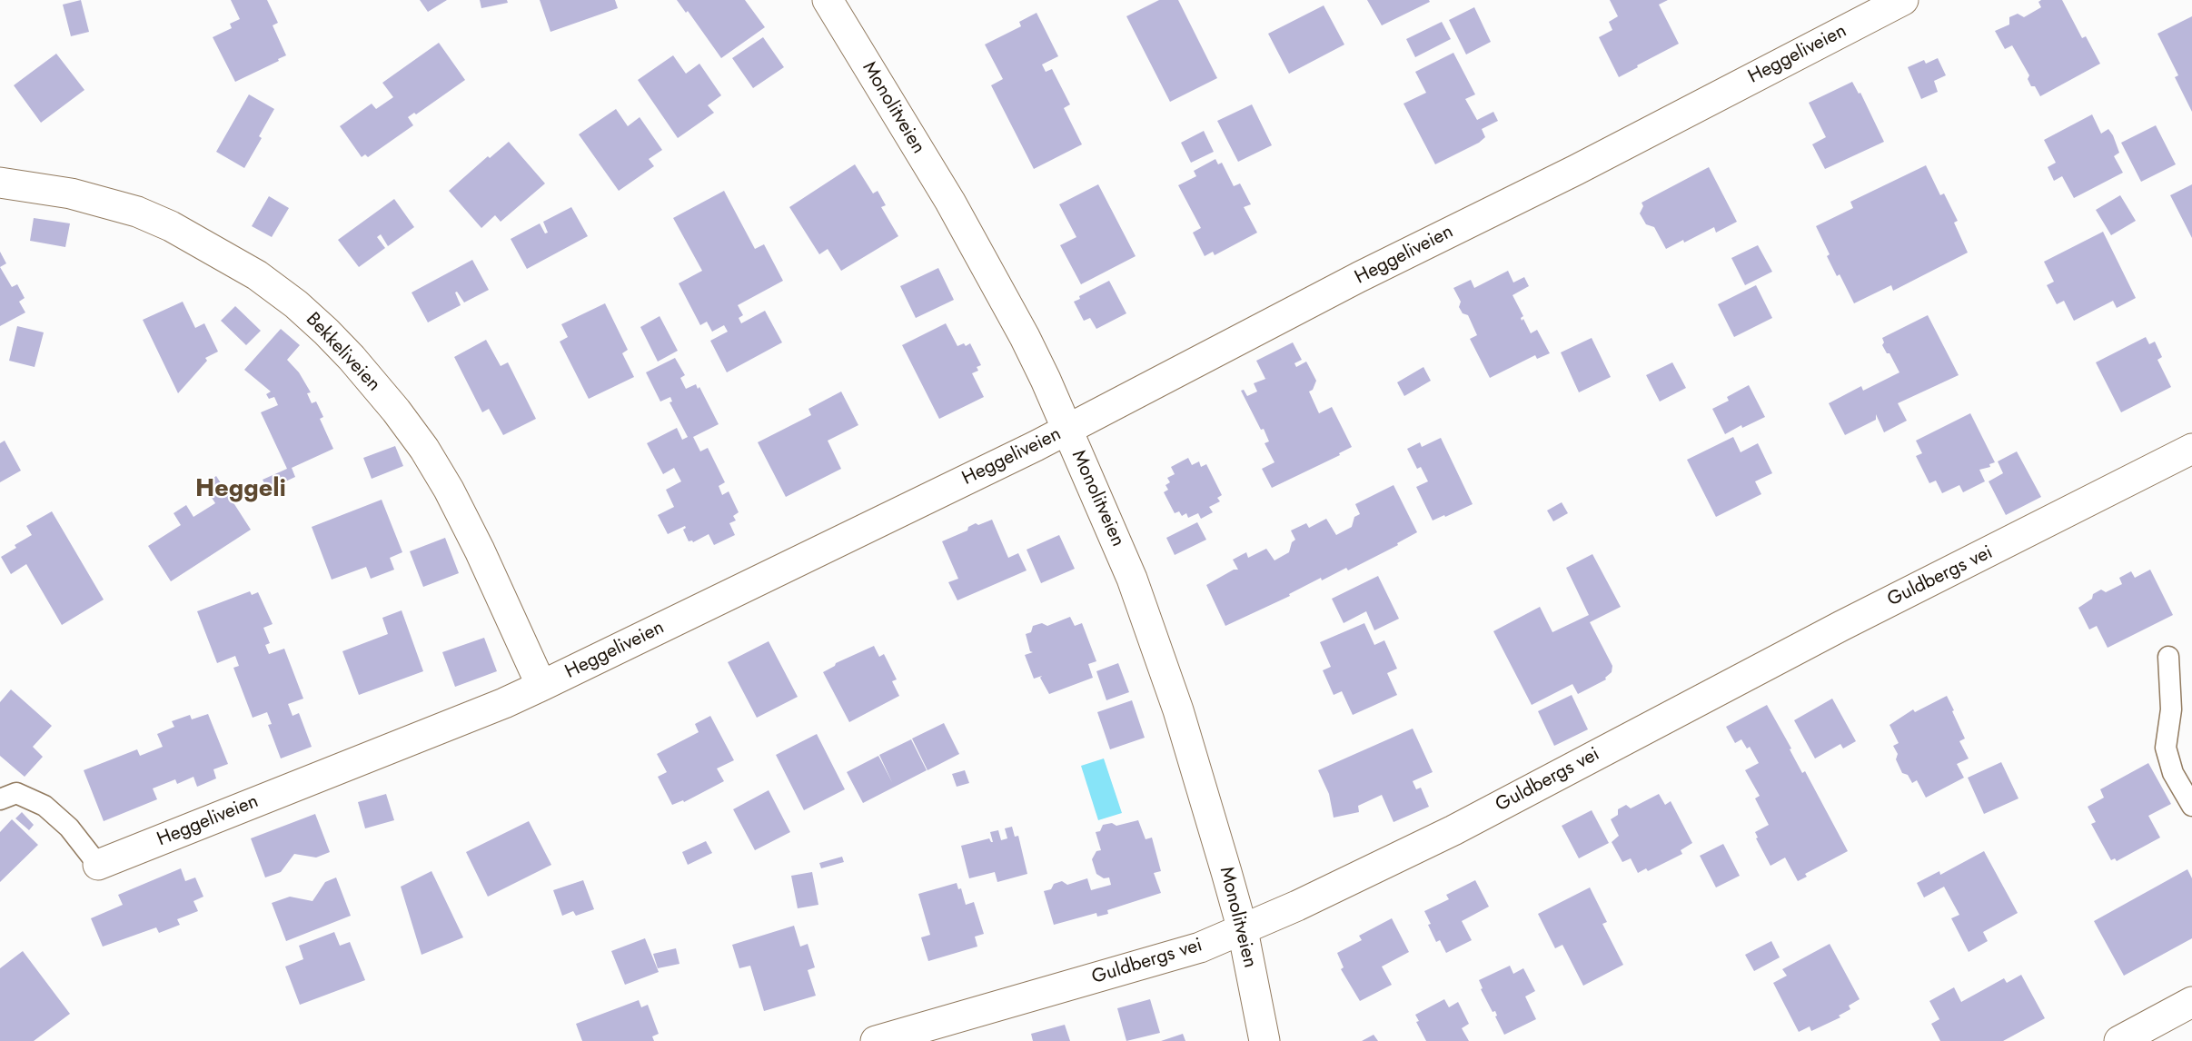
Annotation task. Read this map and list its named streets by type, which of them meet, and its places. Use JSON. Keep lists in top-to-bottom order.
{
  "streets": {
    "street": [
      "Heggeliveien",
      "Monolitveien",
      "Bekkeliveien",
      "Guldbergs vei"
    ]
  },
  "crossings": [
    ["Heggeliveien", "Monolitveien"],
    ["Heggeliveien", "Bekkeliveien"],
    ["Monolitveien", "Guldbergs vei"]
  ],
  "districts": ["Heggeli"]
}
